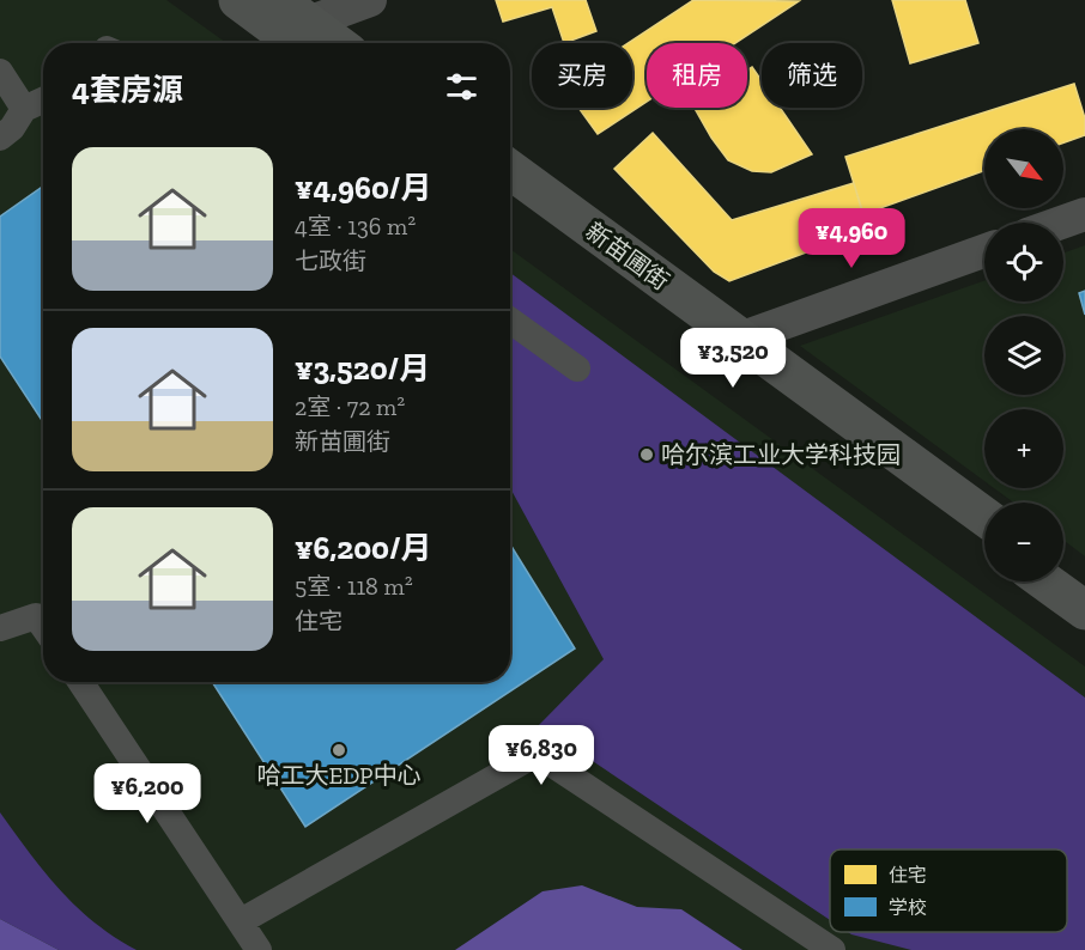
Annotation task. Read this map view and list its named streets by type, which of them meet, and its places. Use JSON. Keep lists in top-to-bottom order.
{
  "streets": {
    "main road": ["新苗圃街"]
  },
  "places": ["哈尔滨工业大学科技园", "哈工大EDP中心"],
  "legend": ["住宅", "学校"],
  "north": "bottom right",
  "page": {
    "chip": ["买房", "租房", "筛选"],
    "heading": "4套房源",
    "map_buttons": ["+", "−"],
    "list": [
      {
        "name": "¥4,960/月",
        "note": "4室 · 136 m² · 七政街"
      },
      {
        "name": "¥3,520/月",
        "note": "2室 · 72 m² · 新苗圃街"
      },
      {
        "name": "¥6,200/月",
        "note": "5室 · 118 m² · 住宅"
      }
    ],
    "price": [
      "¥4,960",
      "¥3,520",
      "¥6,830",
      "¥6,200"
    ]
  }
}
